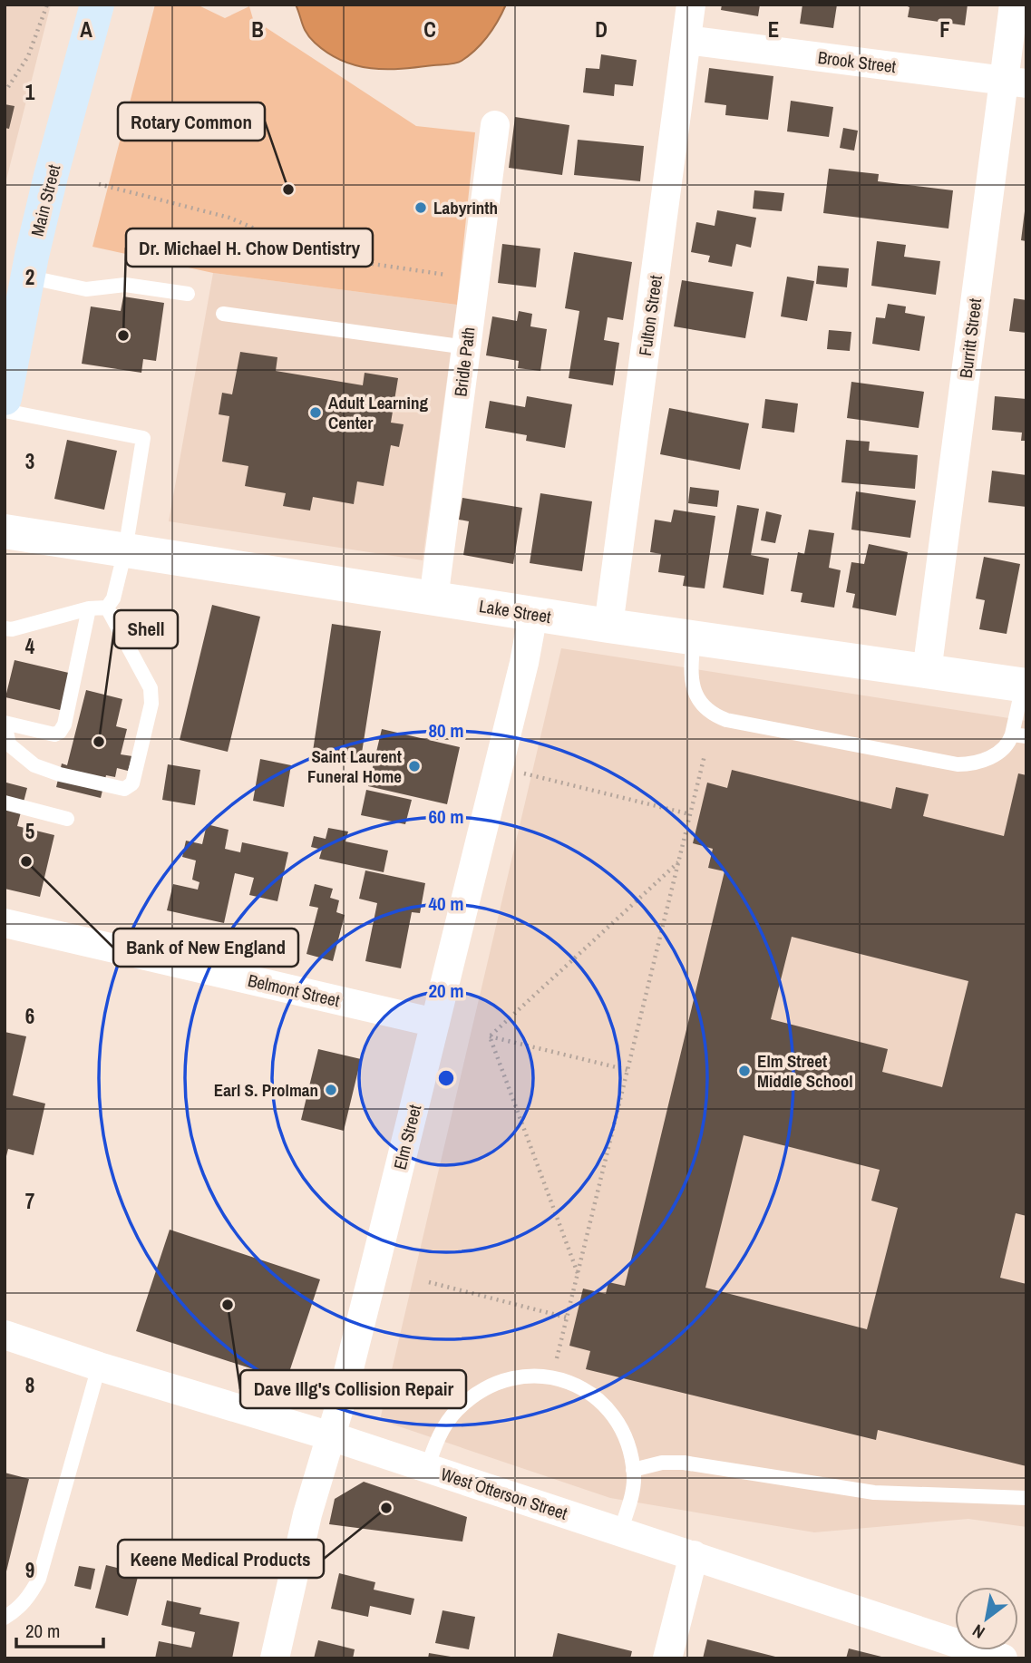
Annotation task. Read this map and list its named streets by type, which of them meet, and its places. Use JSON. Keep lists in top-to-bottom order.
{
  "streets": {
    "main road": ["Main Street"],
    "street": [
      "Brook Street",
      "Fulton Street",
      "Burritt Street",
      "Bridle Path",
      "Lake Street",
      "Belmont Street",
      "Elm Street",
      "West Otterson Street"
    ]
  },
  "crossings": [
    ["Brook Street", "Fulton Street"],
    ["Brook Street", "Burritt Street"],
    ["Fulton Street", "Lake Street"],
    ["Burritt Street", "Lake Street"],
    ["Bridle Path", "Lake Street"],
    ["Lake Street", "Elm Street"],
    ["Belmont Street", "Elm Street"],
    ["Elm Street", "West Otterson Street"]
  ],
  "places": [
    "Rotary Common",
    "Labyrinth",
    "Dr. Michael H. Chow Dentistry",
    "Adult Learning Center",
    "Shell",
    "Saint Laurent Funeral Home",
    "Bank of New England",
    "Elm Street Middle School",
    "Earl S. Prolman",
    "Dave Illg's Collision Repair",
    "Keene Medical Products"
  ],
  "scale_bar": "20 m",
  "north": "bottom left",
  "grid": {
    "columns": [
      "A",
      "B",
      "C",
      "D",
      "E",
      "F"
    ],
    "rows": [
      "1",
      "2",
      "3",
      "4",
      "5",
      "6",
      "7",
      "8",
      "9"
    ]
  },
  "rings": [
    "80 m",
    "60 m",
    "40 m",
    "20 m"
  ]
}
